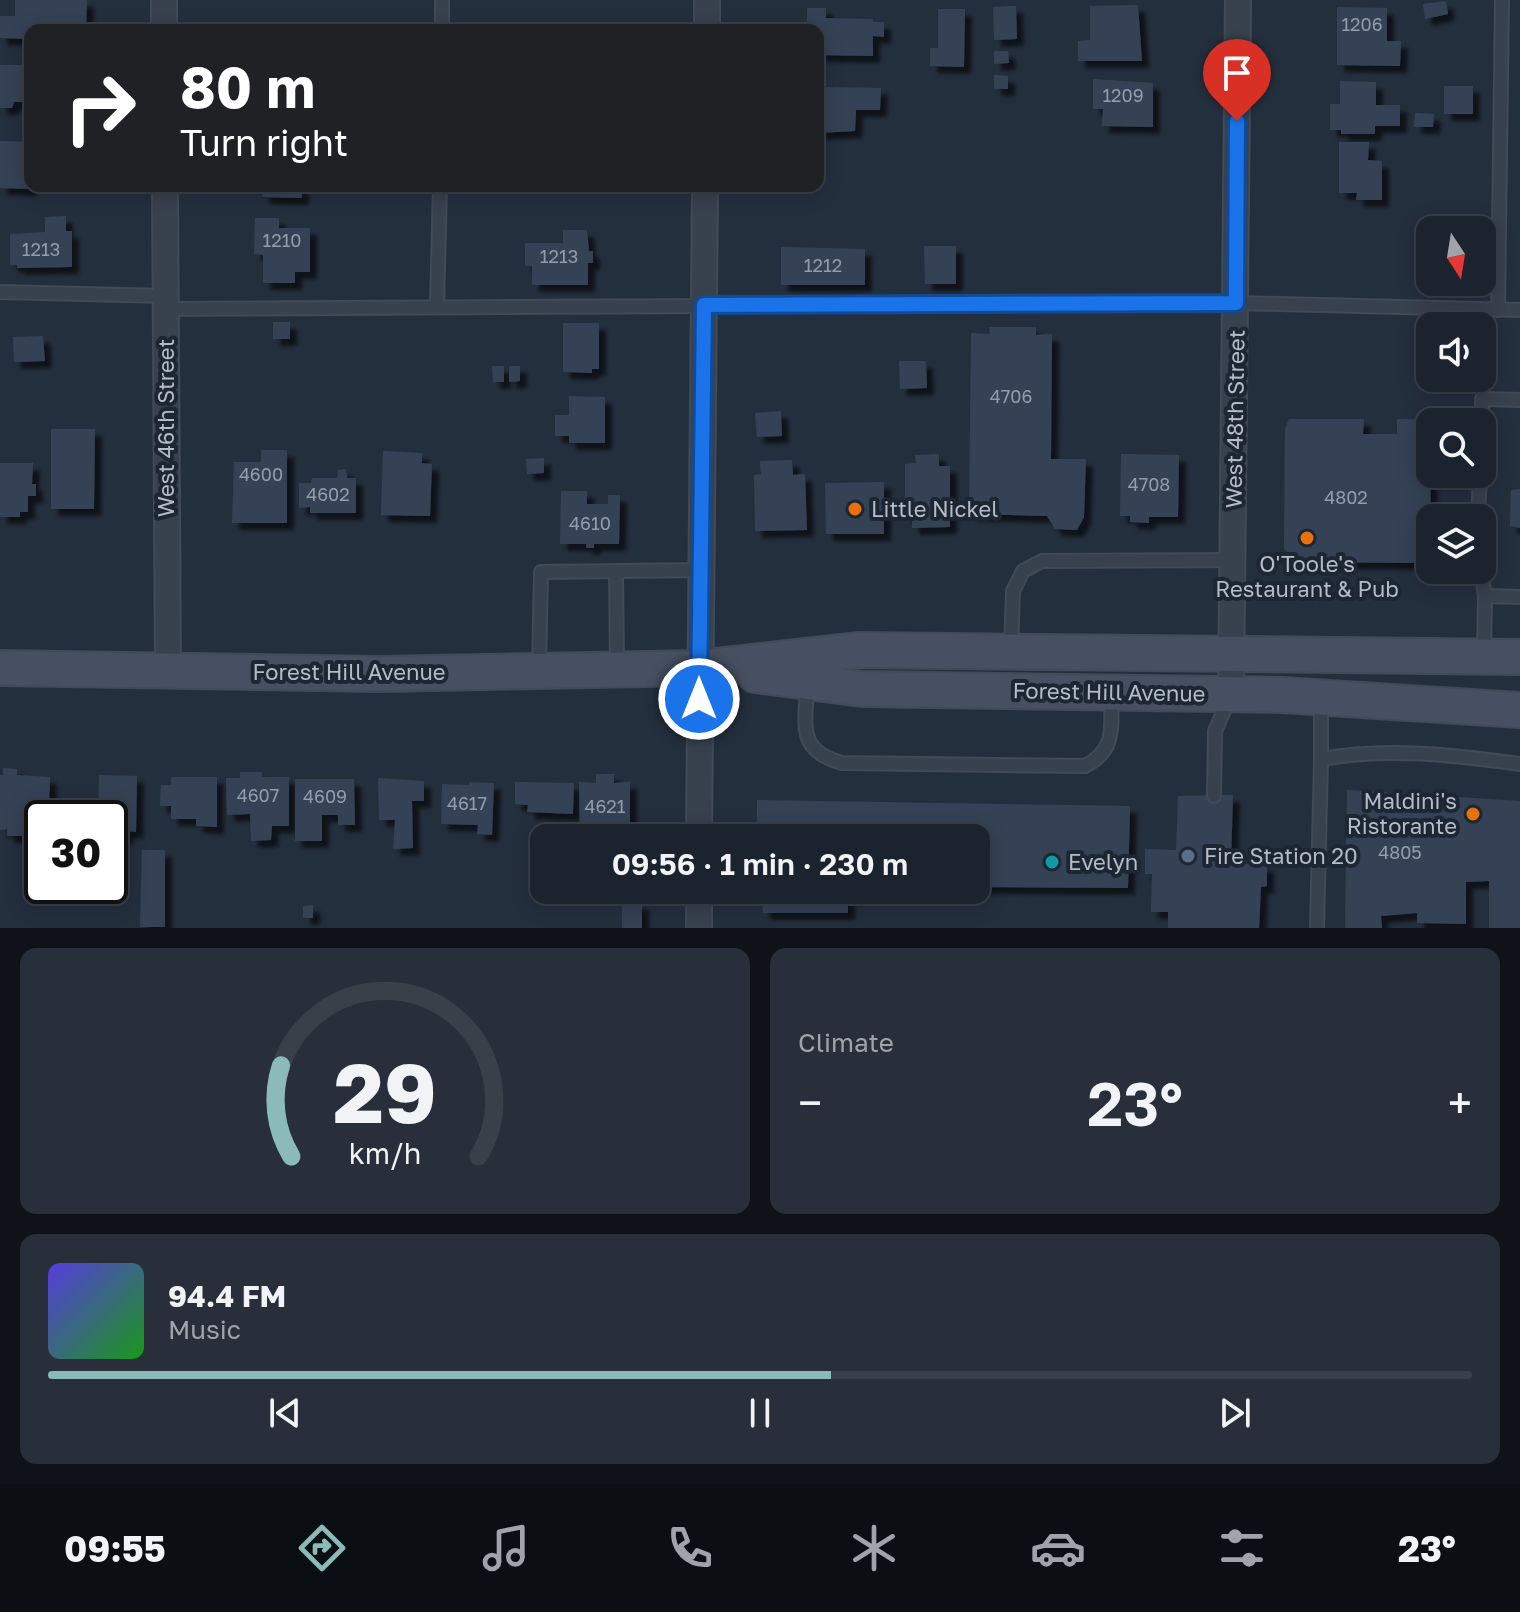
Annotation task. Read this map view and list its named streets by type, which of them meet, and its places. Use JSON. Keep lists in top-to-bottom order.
{
  "streets": {
    "main road": ["Forest Hill Avenue"],
    "street": ["West 48th Street", "West 46th Street"]
  },
  "crossings": [
    ["West 48th Street", "Forest Hill Avenue"],
    ["West 46th Street", "Forest Hill Avenue"]
  ],
  "places": [
    "Little Nickel",
    "O'Toole's Restaurant & Pub",
    "Maldini's Ristorante",
    "Fire Station 20",
    "Evelyn"
  ],
  "house_numbers": [
    "1206",
    "1209",
    "1210",
    "1213",
    "1213",
    "1212",
    "4706",
    "4600",
    "4708",
    "4602",
    "4802",
    "4610",
    "4607",
    "4609",
    "4617",
    "4621",
    "4805"
  ],
  "north": "bottom",
  "page": {
    "turn": ["80 m", "Turn right"],
    "limit": "30",
    "trip": "09:56 · 1 min · 230 m",
    "tile": "Climate",
    "heat": ["−", "23°", "+"],
    "song": ["94.4 FM", "Music"],
    "tabs": ["09:55", "23°"],
    "gauge": ["29", "km/h"]
  }
}
